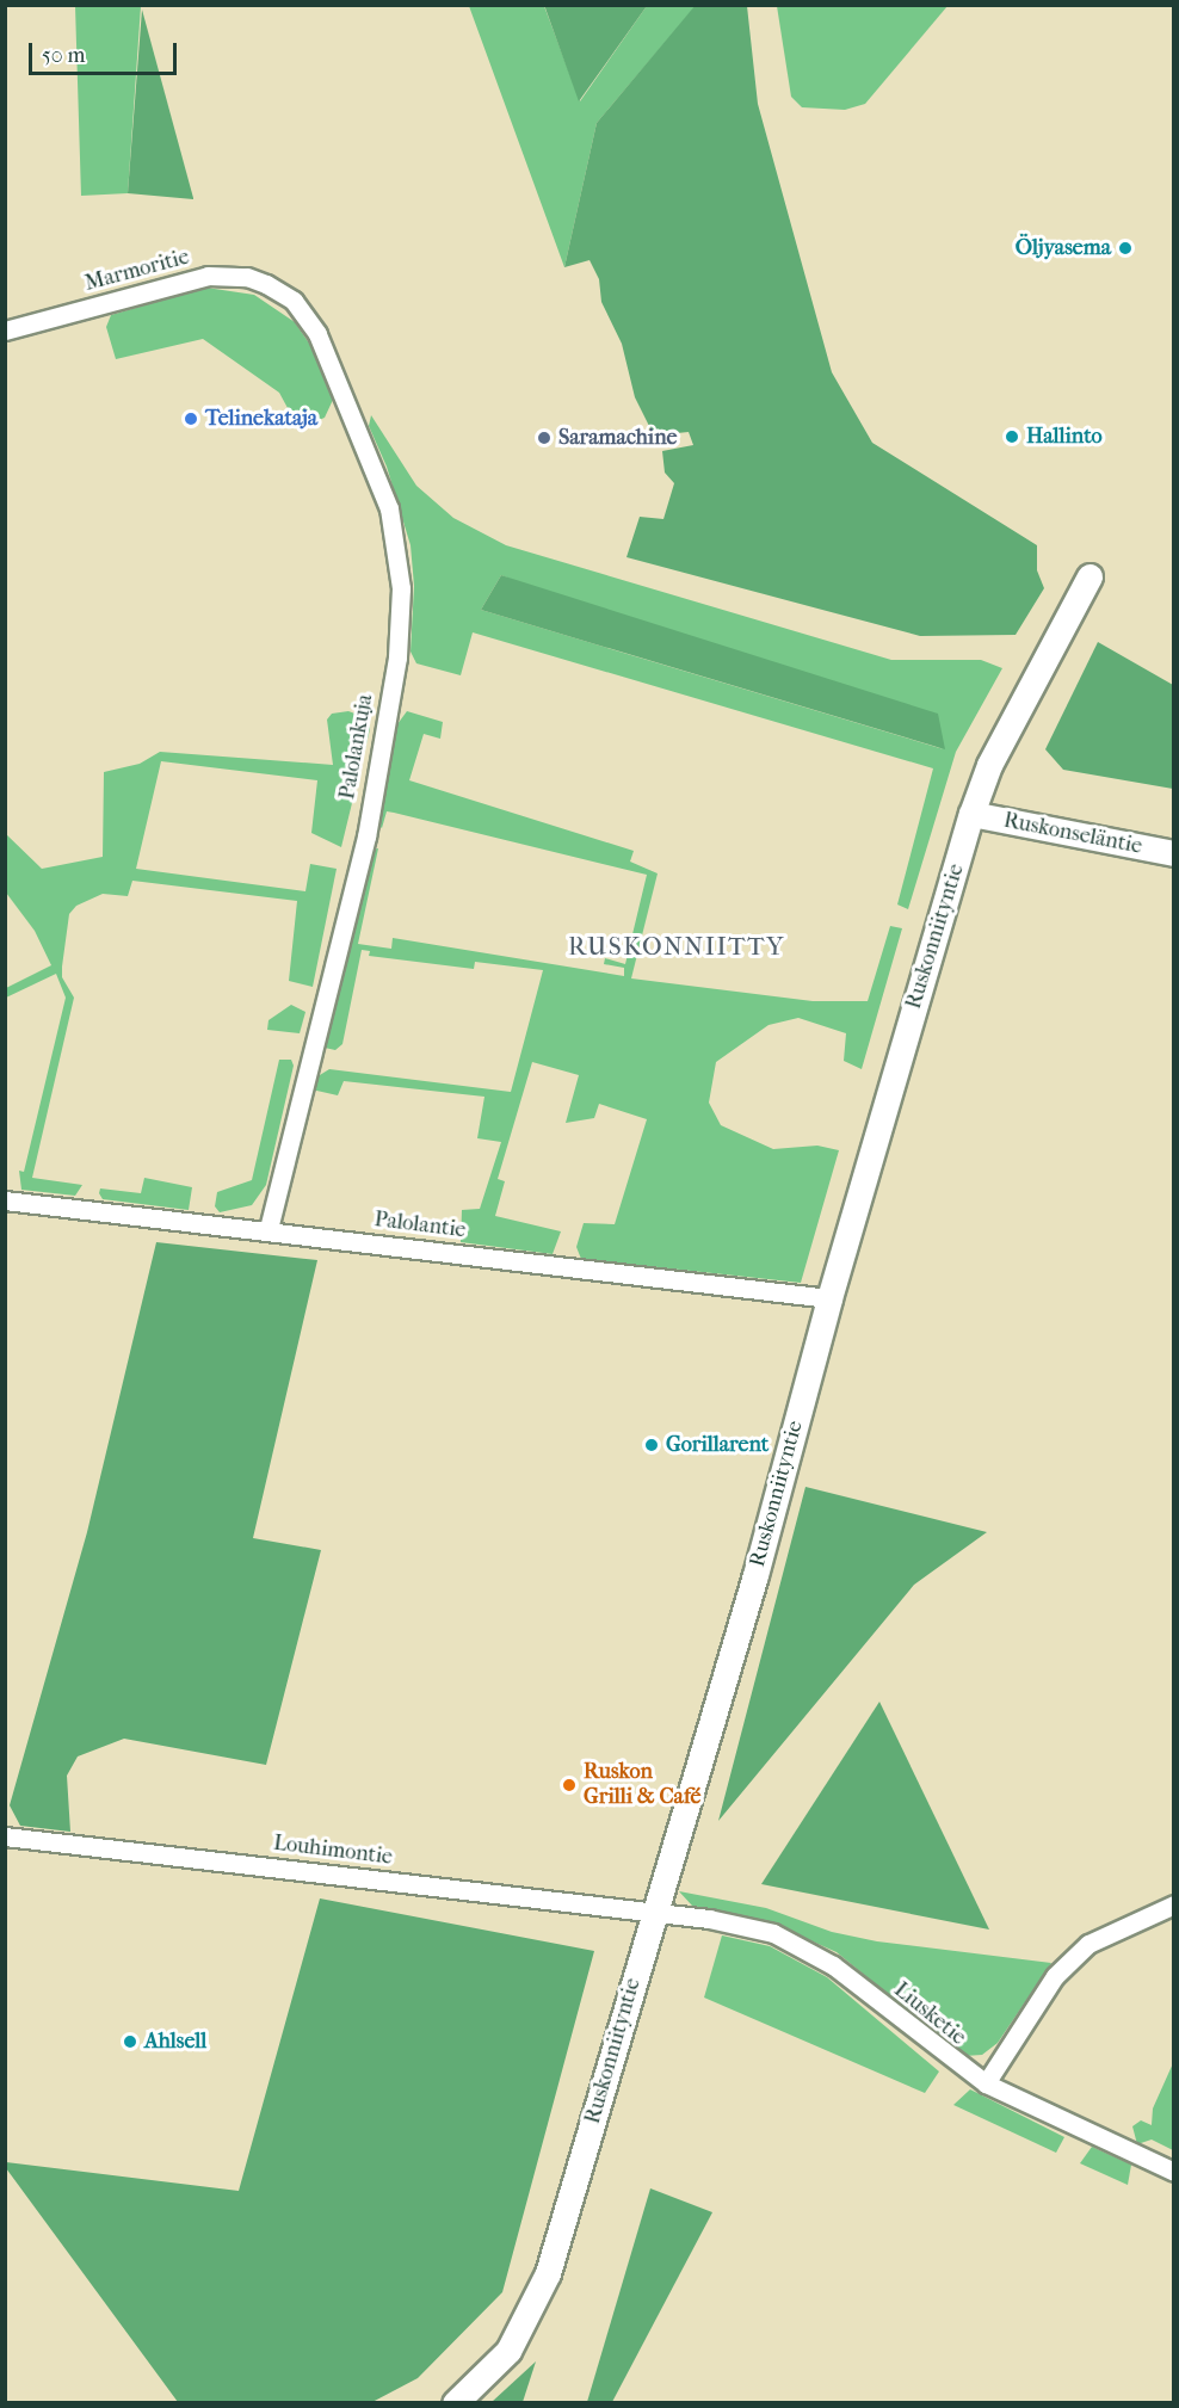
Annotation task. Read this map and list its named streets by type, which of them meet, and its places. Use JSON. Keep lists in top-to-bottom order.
{
  "streets": {
    "street": [
      "Marmoritie",
      "Palolankuja",
      "Ruskonseläntie",
      "Ruskonniityntie",
      "Palolantie",
      "Louhimontie",
      "Liusketie"
    ]
  },
  "crossings": [
    ["Marmoritie", "Palolankuja"],
    ["Palolankuja", "Palolantie"],
    ["Ruskonseläntie", "Ruskonniityntie"],
    ["Ruskonniityntie", "Palolantie"],
    ["Ruskonniityntie", "Louhimontie"],
    ["Ruskonniityntie", "Liusketie"],
    ["Louhimontie", "Liusketie"]
  ],
  "districts": ["RUSKONNIITTY"],
  "places": [
    "Öljyasema",
    "Telinekataja",
    "Hallinto",
    "Saramachine",
    "Gorillarent",
    "Ruskon Grilli & Café",
    "Ahlsell"
  ],
  "scale_bar": "50 m"
}
